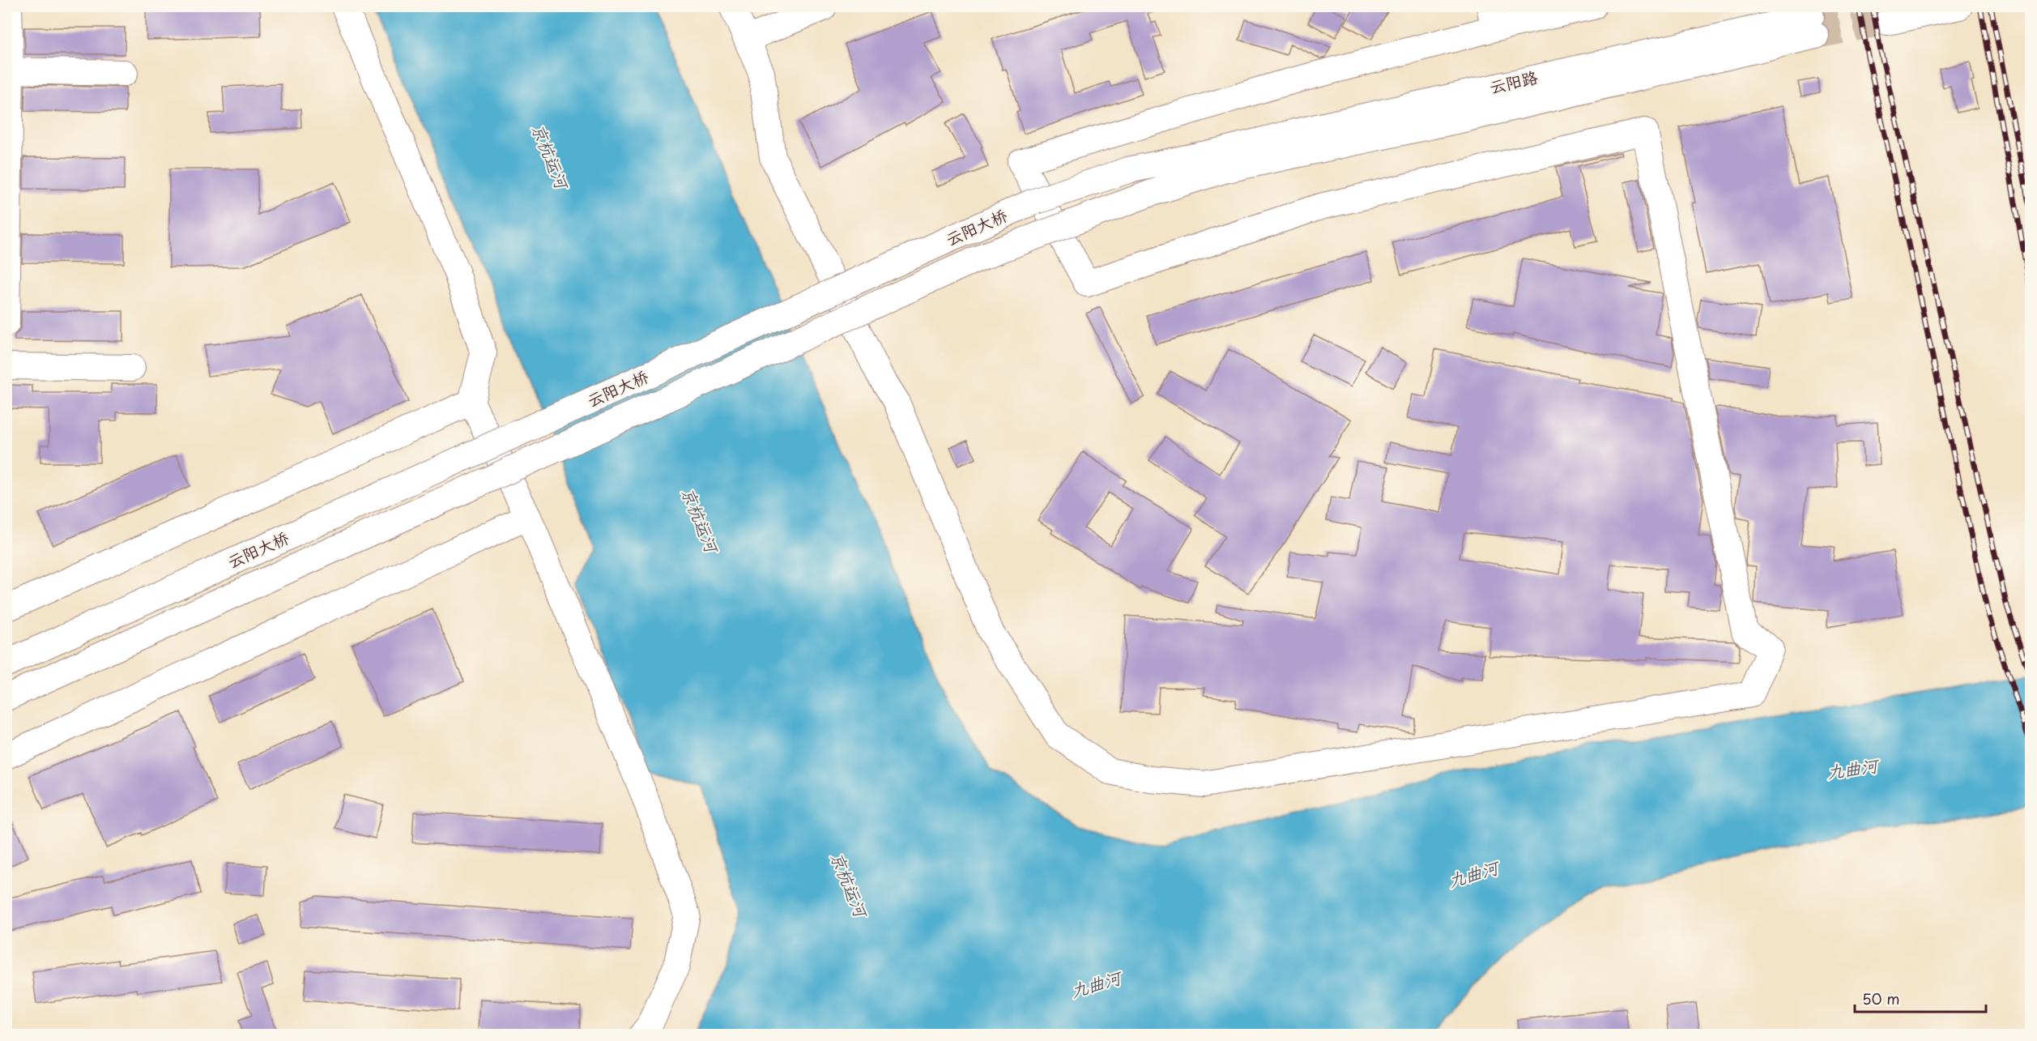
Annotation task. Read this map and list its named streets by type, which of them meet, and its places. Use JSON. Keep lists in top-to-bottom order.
{
  "streets": {
    "street": ["云阳路", "云阳大桥"]
  },
  "crossings": [
    ["云阳路", "云阳大桥"]
  ],
  "water": ["京杭运河", "九曲河"],
  "scale_bar": "50 m"
}
